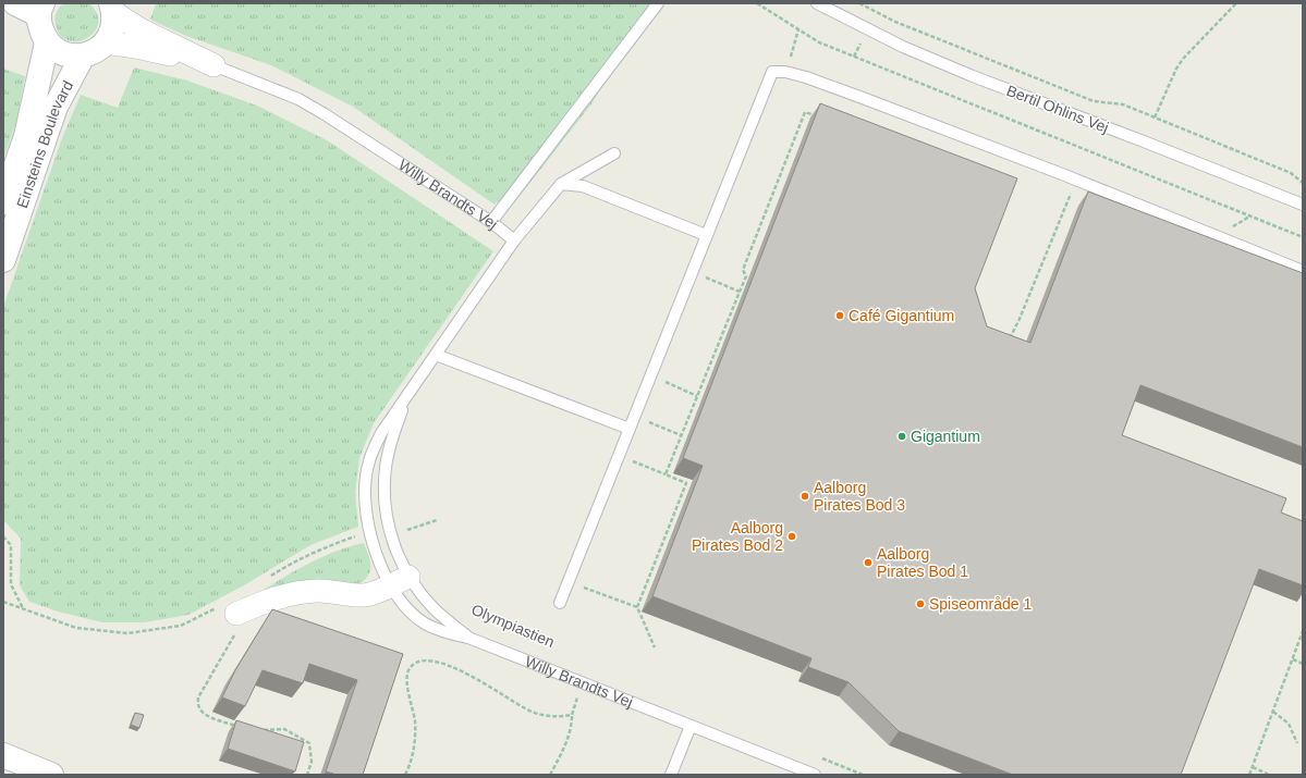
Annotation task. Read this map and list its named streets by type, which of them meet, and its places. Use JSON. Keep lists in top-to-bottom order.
{
  "streets": {
    "street": ["Einsteins Boulevard", "Willy Brandts Vej"],
    "lane": ["Bertil Ohlins Vej"]
  },
  "places": [
    "Café Gigantium",
    "Gigantium",
    "Aalborg Pirates Bod 3",
    "Aalborg Pirates Bod 2",
    "Aalborg Pirates Bod 1",
    "Spiseområde 1"
  ]
}
